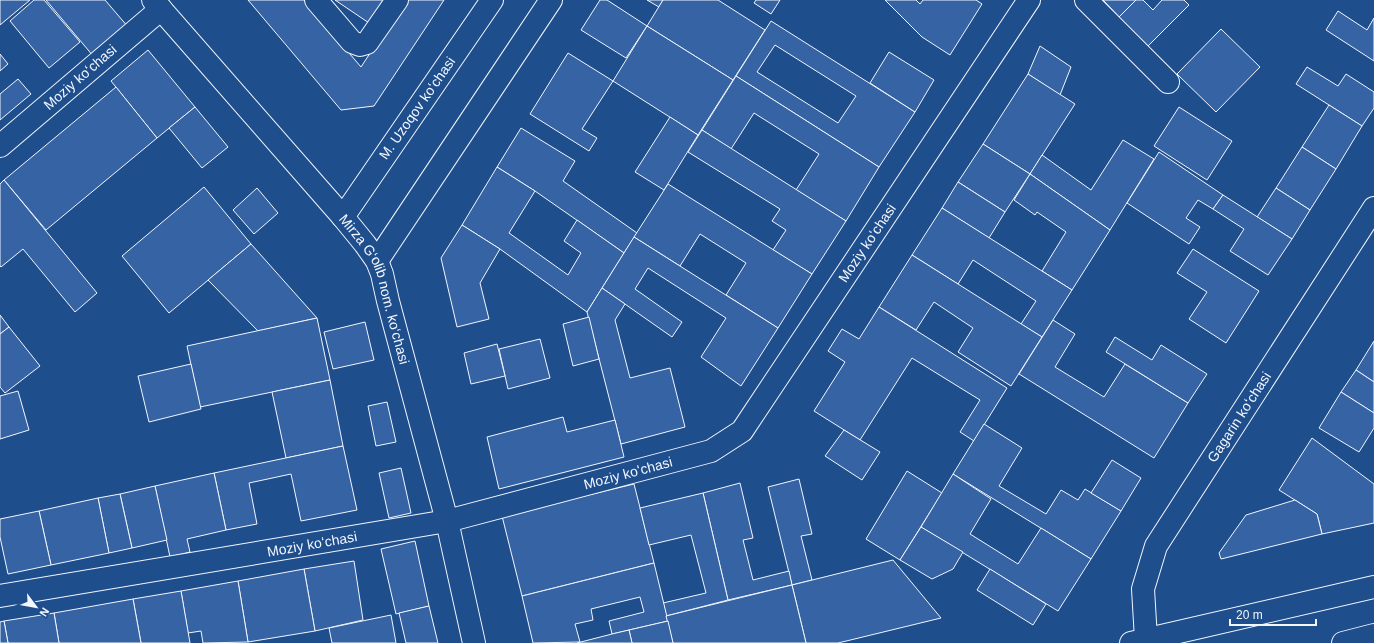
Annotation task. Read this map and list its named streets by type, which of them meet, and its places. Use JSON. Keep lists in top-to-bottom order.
{
  "streets": {
    "main road": [
      "Moziy koʻchasi",
      "M. Uzoqov koʻchasi",
      "Mirza G‘olib nom. ko‘chasi",
      "Gagarin koʻchasi"
    ]
  },
  "crossings": [
    ["Moziy koʻchasi", "Mirza G‘olib nom. ko‘chasi"],
    ["M. Uzoqov koʻchasi", "Mirza G‘olib nom. ko‘chasi"]
  ],
  "scale_bar": "20 m",
  "north": "bottom right"
}
